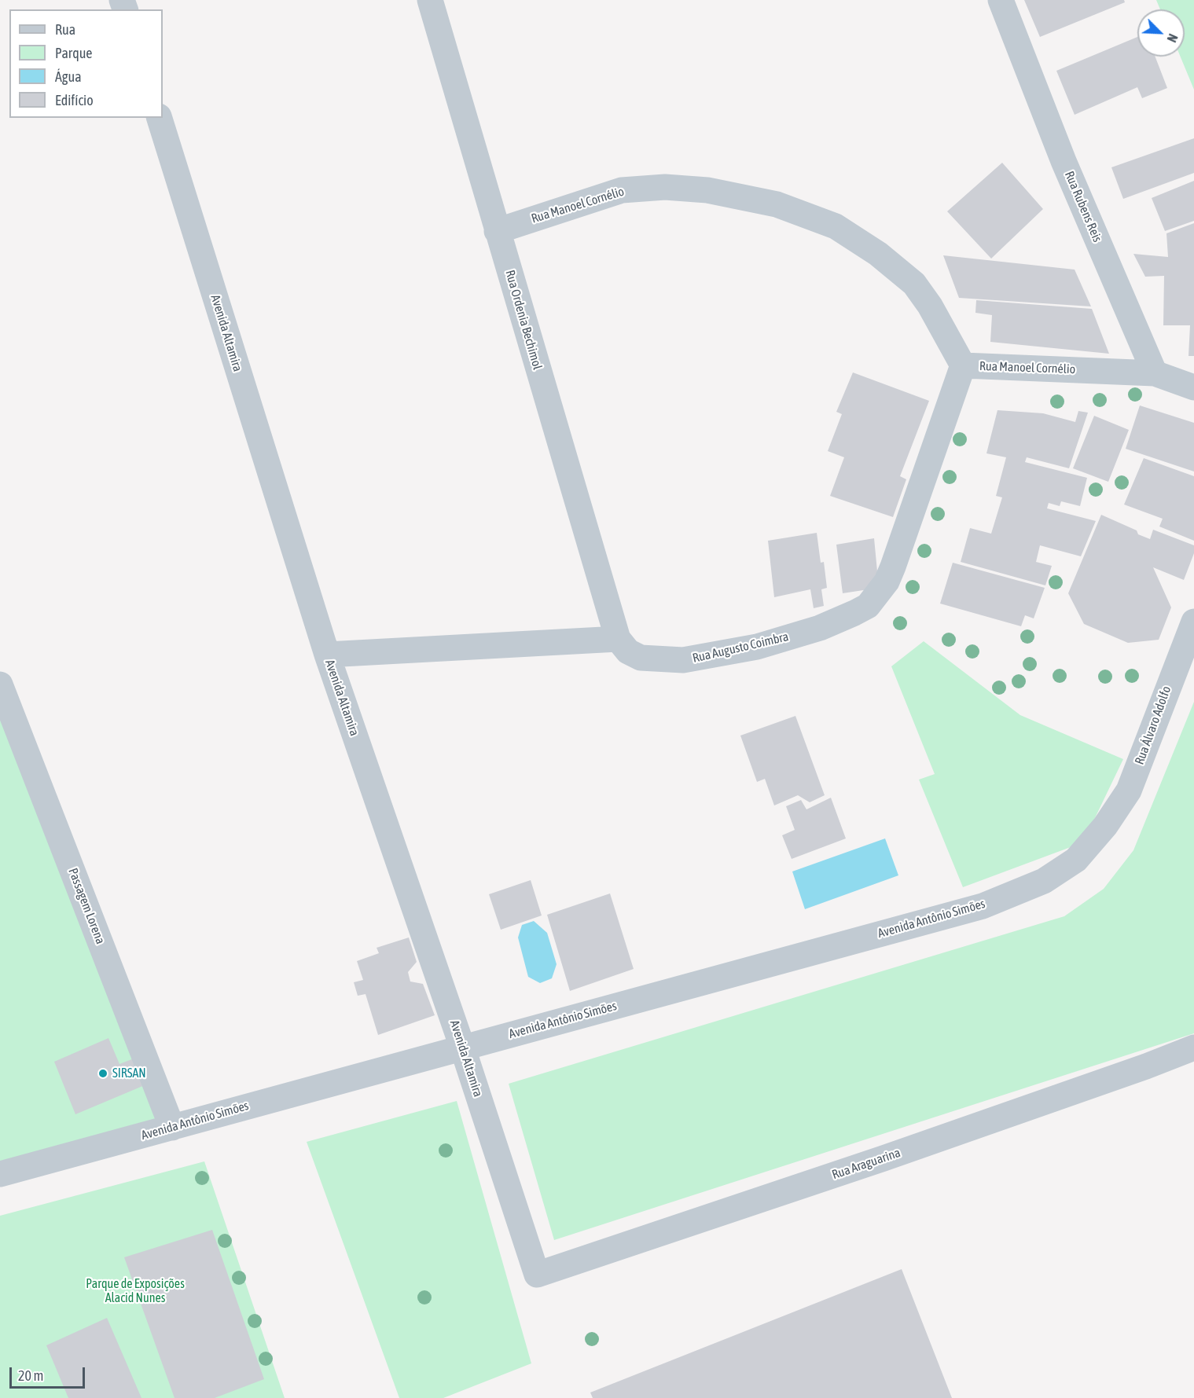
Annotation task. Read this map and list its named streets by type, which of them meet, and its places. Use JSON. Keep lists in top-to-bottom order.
{
  "streets": {
    "street": [
      "Rua Manoel Cornélio",
      "Rua Rubens Reis",
      "Rua Ordenia Bechimol",
      "Avenida Altamira",
      "Rua Augusto Coimbra",
      "Rua Álvaro Adolfo",
      "Passagem Lorena",
      "Avenida Antônio Simões",
      "Rua Araguarina"
    ]
  },
  "crossings": [
    ["Rua Manoel Cornélio", "Rua Rubens Reis"],
    ["Rua Manoel Cornélio", "Rua Ordenia Bechimol"],
    ["Rua Manoel Cornélio", "Rua Augusto Coimbra"],
    ["Rua Ordenia Bechimol", "Rua Augusto Coimbra"],
    ["Avenida Altamira", "Avenida Antônio Simões"],
    ["Avenida Altamira", "Rua Araguarina"],
    ["Rua Álvaro Adolfo", "Avenida Antônio Simões"],
    ["Passagem Lorena", "Avenida Antônio Simões"]
  ],
  "parks": ["Parque de Exposições Alacid Nunes"],
  "places": ["SIRSAN"],
  "legend": [
    "Rua",
    "Parque",
    "Água",
    "Edifício"
  ],
  "scale_bar": "20 m",
  "north": "bottom right"
}
